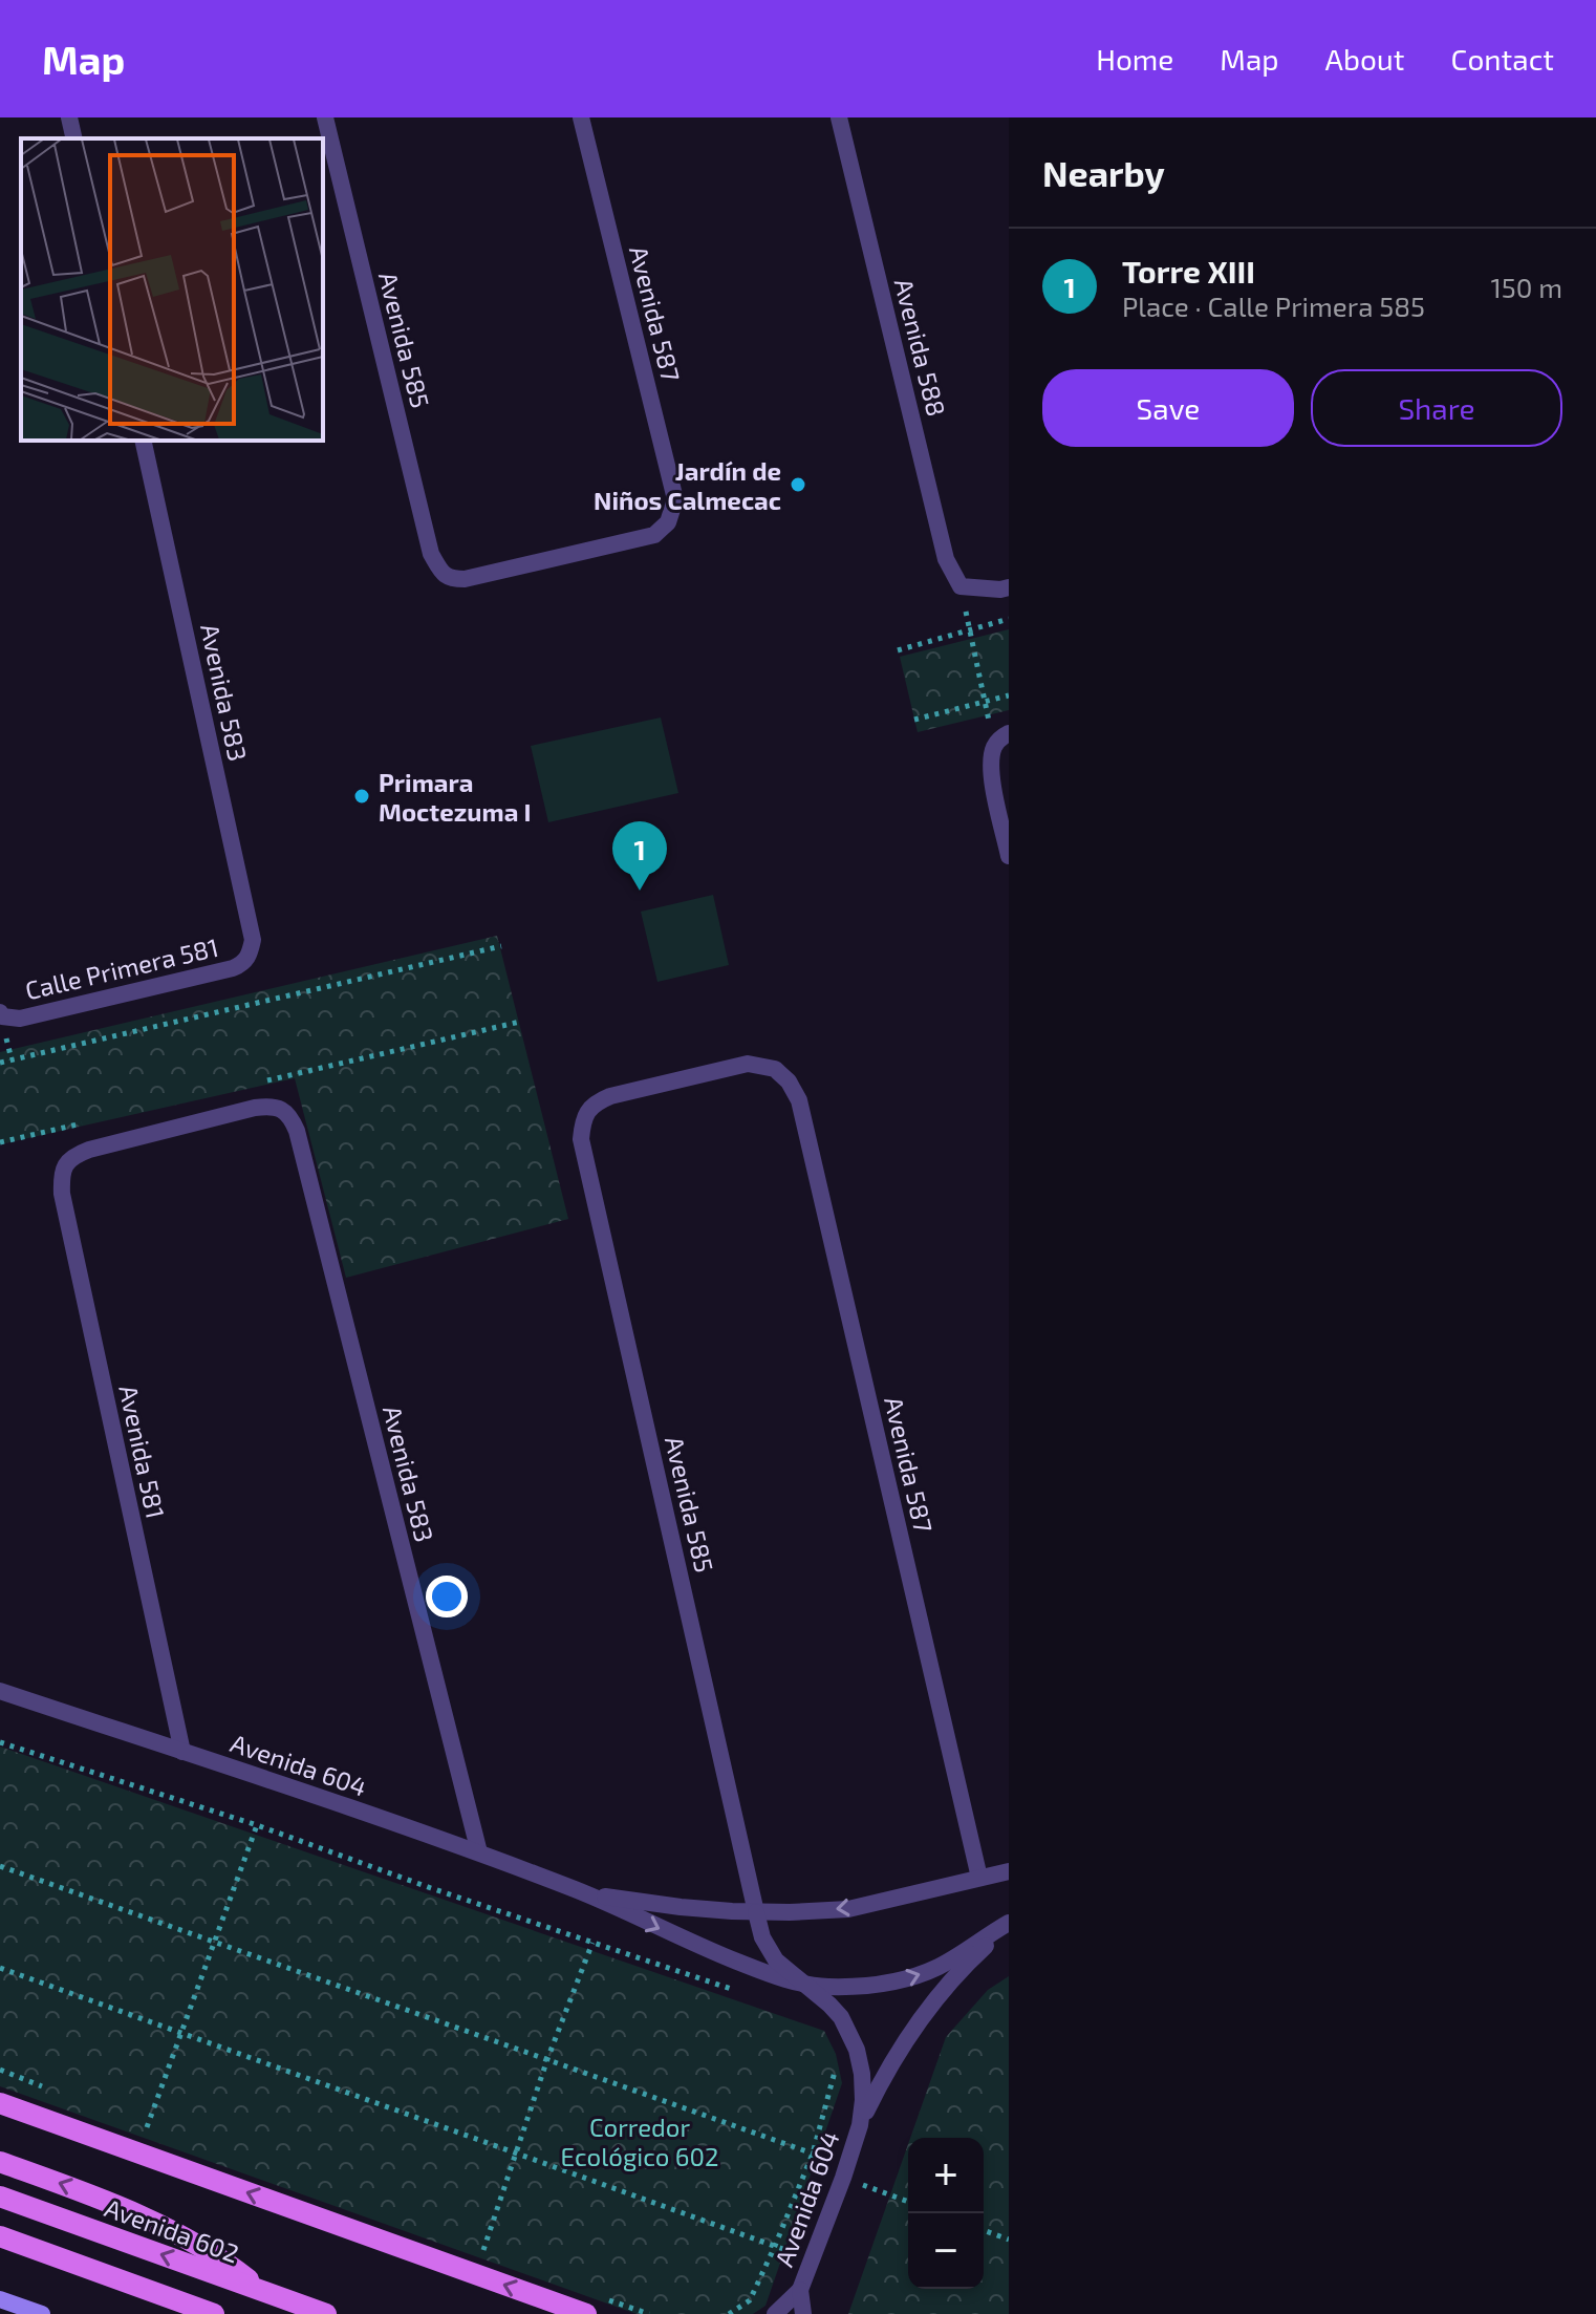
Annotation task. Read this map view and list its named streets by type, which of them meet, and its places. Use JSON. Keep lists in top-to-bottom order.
{
  "streets": {
    "main road": ["Avenida 602"],
    "street": [
      "Avenida 587",
      "Avenida 585",
      "Avenida 588",
      "Avenida 583",
      "Calle Primera 581",
      "Avenida 581",
      "Avenida 604"
    ]
  },
  "crossings": [
    ["Avenida 587", "Avenida 585"],
    ["Avenida 587", "Avenida 604"],
    ["Avenida 585", "Avenida 604"],
    ["Avenida 583", "Calle Primera 581"],
    ["Avenida 583", "Avenida 581"],
    ["Avenida 583", "Avenida 604"],
    ["Avenida 581", "Avenida 604"]
  ],
  "parks": ["Corredor Ecológico 602"],
  "places": ["Jardín de Niños Calmecac", "Primara Moctezuma I"],
  "page": {
    "header": "Map",
    "nav": [
      "Home",
      "Map",
      "About",
      "Contact"
    ],
    "heading": "Nearby",
    "list": [
      {
        "mark": "1",
        "name": "Torre XIII",
        "note": "Place · Calle Primera 585",
        "value": "150 m"
      }
    ],
    "buttons": ["Save", "Share"],
    "pins": "1",
    "map_buttons": ["+", "−"]
  }
}
